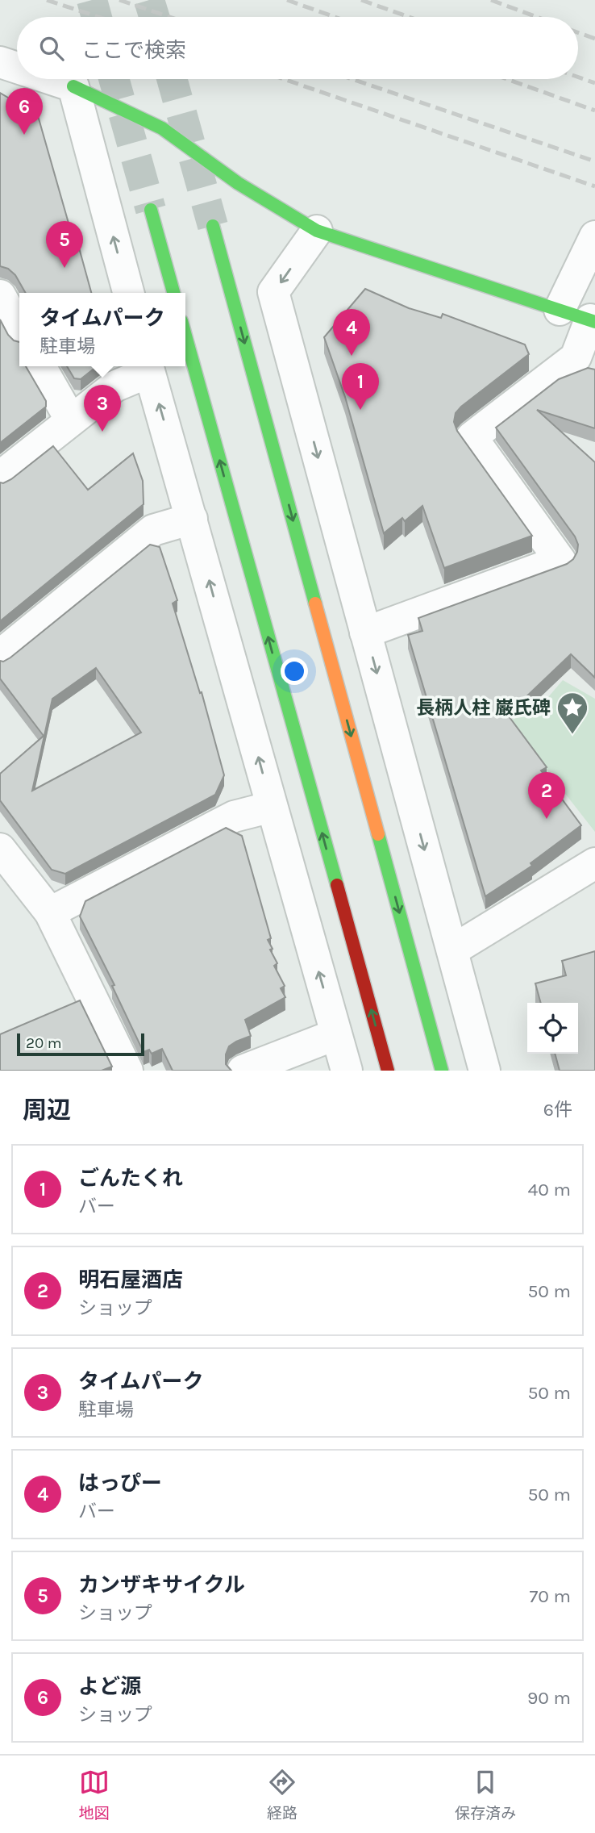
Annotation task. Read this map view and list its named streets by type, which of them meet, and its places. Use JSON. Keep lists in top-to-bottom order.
{
  "places": {
    "place": ["長柄人柱 巌氏碑"]
  },
  "scale_bar": "20 m",
  "page": {
    "search": "ここで検索",
    "pins": [
      "6",
      "5",
      "4",
      "1",
      "3",
      "2"
    ],
    "popup": ["タイムパーク", "駐車場"],
    "scale": "20 m",
    "heading": ["周辺", "6件"],
    "list": [
      {
        "mark": "1",
        "name": "ごんたくれ",
        "note": "バー",
        "value": "40 m"
      },
      {
        "mark": "2",
        "name": "明石屋酒店",
        "note": "ショップ",
        "value": "50 m"
      },
      {
        "mark": "3",
        "name": "タイムパーク",
        "note": "駐車場",
        "value": "50 m"
      },
      {
        "mark": "4",
        "name": "はっぴー",
        "note": "バー",
        "value": "50 m"
      },
      {
        "mark": "5",
        "name": "カンザキサイクル",
        "note": "ショップ",
        "value": "70 m"
      },
      {
        "mark": "6",
        "name": "よど源",
        "note": "ショップ",
        "value": "90 m"
      }
    ],
    "nav": ["地図", "経路", "保存済み"]
  }
}
